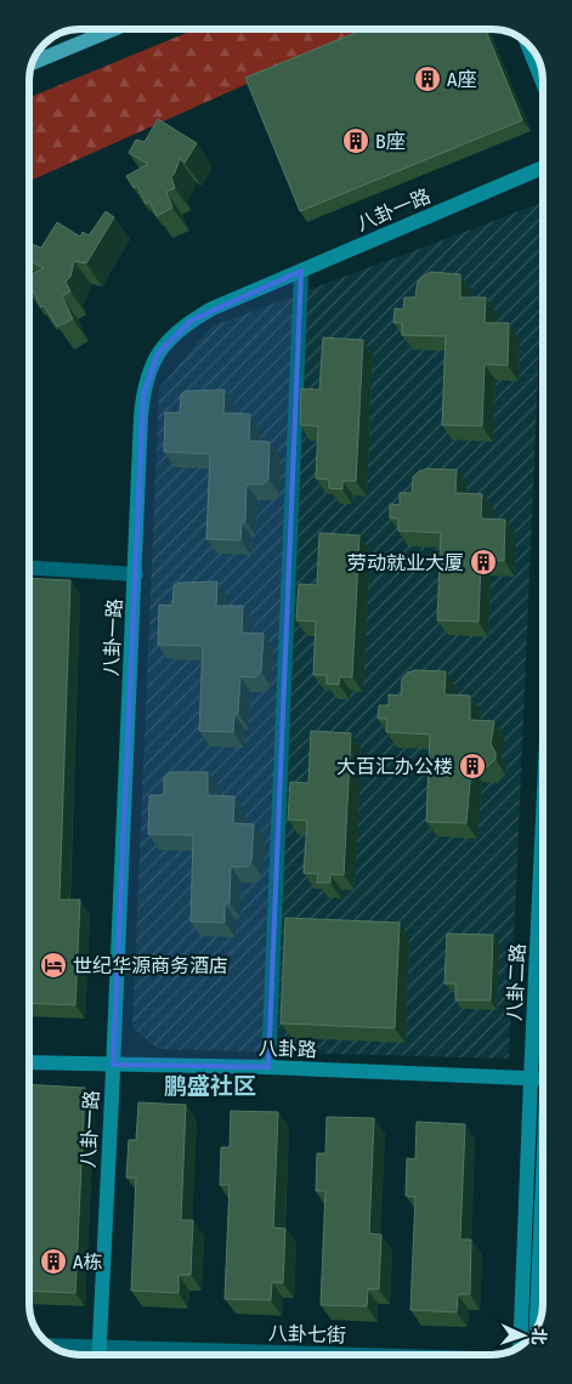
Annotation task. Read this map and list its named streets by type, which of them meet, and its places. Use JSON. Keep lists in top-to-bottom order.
{
  "streets": {
    "street": [
      "八卦一路",
      "八卦二路",
      "八卦路",
      "八卦七街"
    ]
  },
  "crossings": [
    ["八卦一路", "八卦路"],
    ["八卦一路", "八卦七街"],
    ["八卦二路", "八卦路"]
  ],
  "districts": ["鹏盛社区"],
  "places": {
    "building": [
      "A座",
      "B座",
      "劳动就业大厦",
      "大百汇办公楼",
      "A栋"
    ],
    "hotel": ["世纪华源商务酒店"]
  },
  "north": "right"
}
